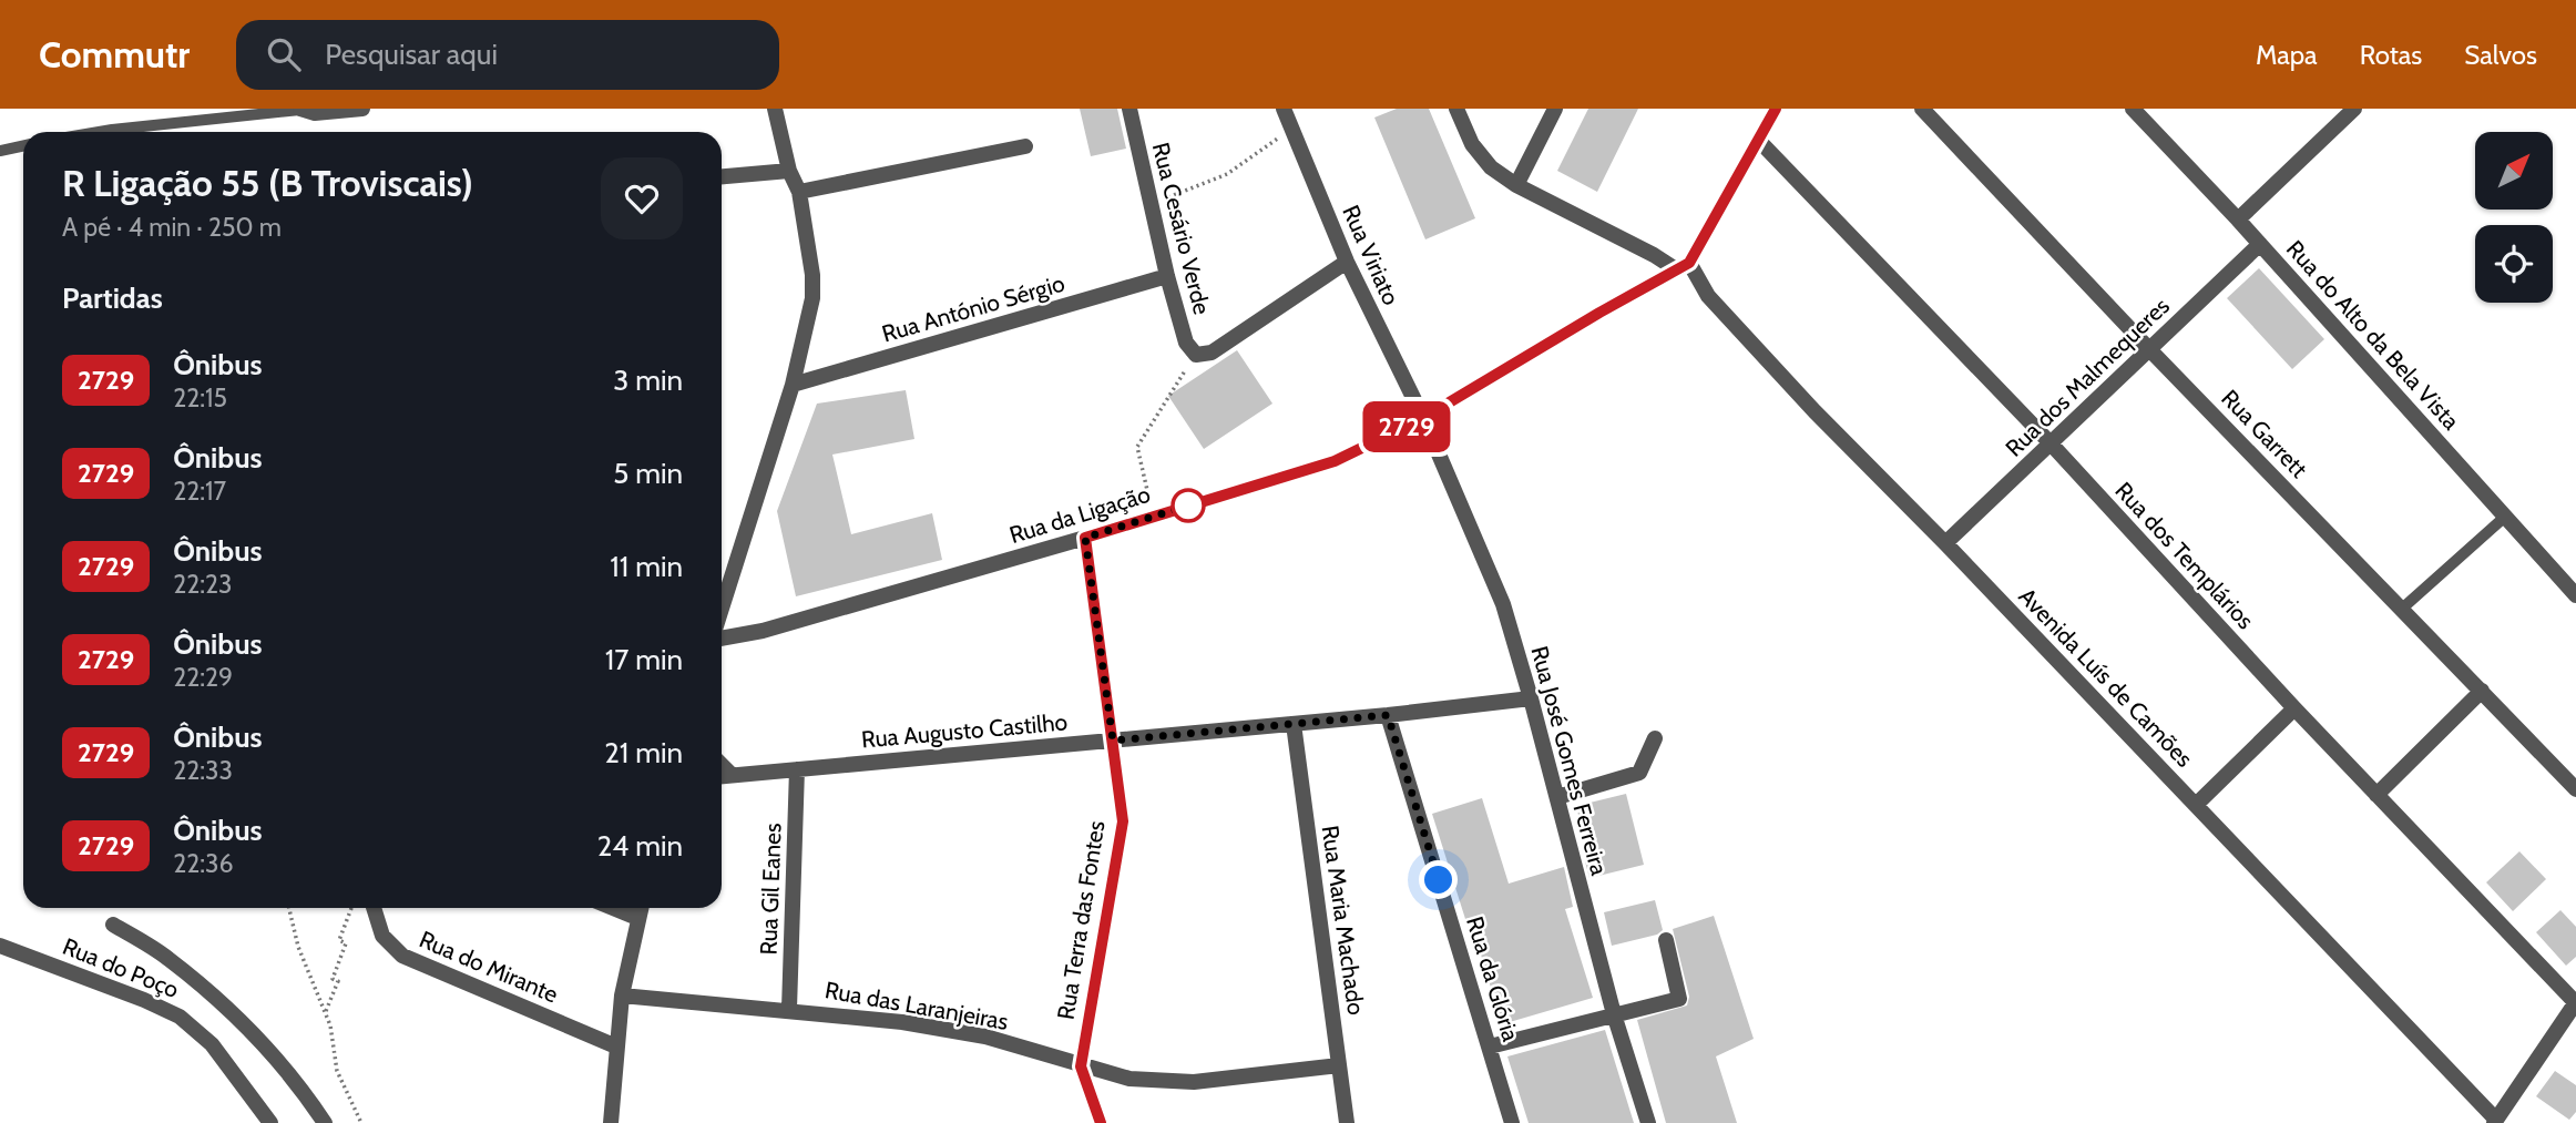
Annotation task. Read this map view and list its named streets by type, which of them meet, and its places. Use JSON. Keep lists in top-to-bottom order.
{
  "streets": {
    "street": [
      "Rua Cesário Verde",
      "Rua Viriato",
      "Rua António Sérgio",
      "Rua do Alto da Bela Vista",
      "Rua dos Malmequeres",
      "Rua Garrett",
      "Rua da Ligação",
      "Rua dos Templários",
      "Avenida Luís de Camões",
      "Rua Augusto Castilho",
      "Rua José Gomes Ferreira",
      "Rua Gil Eanes",
      "Rua Terra das Fontes",
      "Rua Maria Machado",
      "Rua do Mirante",
      "Rua do Poço",
      "Rua da Glória",
      "Rua das Laranjeiras"
    ]
  },
  "crossings": [
    ["Rua Cesário Verde", "Rua António Sérgio"],
    ["Rua Viriato", "Rua da Ligação"],
    ["Rua Viriato", "Rua José Gomes Ferreira"],
    ["Rua do Alto da Bela Vista", "Rua dos Malmequeres"],
    ["Rua dos Malmequeres", "Rua Garrett"],
    ["Rua dos Malmequeres", "Rua dos Templários"],
    ["Rua dos Malmequeres", "Avenida Luís de Camões"],
    ["Rua da Ligação", "Avenida Luís de Camões"],
    ["Rua da Ligação", "Rua José Gomes Ferreira"],
    ["Rua da Ligação", "Rua Terra das Fontes"],
    ["Rua Augusto Castilho", "Rua José Gomes Ferreira"],
    ["Rua Augusto Castilho", "Rua Gil Eanes"],
    ["Rua Augusto Castilho", "Rua Terra das Fontes"],
    ["Rua Augusto Castilho", "Rua Maria Machado"],
    ["Rua Augusto Castilho", "Rua da Glória"],
    ["Rua Gil Eanes", "Rua das Laranjeiras"],
    ["Rua Terra das Fontes", "Rua das Laranjeiras"],
    ["Rua Maria Machado", "Rua das Laranjeiras"]
  ],
  "lines": ["bus line 2729"],
  "north": "top right",
  "page": {
    "header": "Commutr",
    "search": "Pesquisar aqui",
    "nav": ["Mapa", "Rotas", "Salvos"],
    "on_map": "2729",
    "heading": [
      ["R Ligação 55 (B Troviscais)", "A pé · 4 min · 250 m"],
      "Partidas"
    ],
    "list": [
      {
        "mark": "2729",
        "name": "Ônibus",
        "note": "22:15",
        "value": "3 min"
      },
      {
        "mark": "2729",
        "name": "Ônibus",
        "note": "22:17",
        "value": "5 min"
      },
      {
        "mark": "2729",
        "name": "Ônibus",
        "note": "22:23",
        "value": "11 min"
      },
      {
        "mark": "2729",
        "name": "Ônibus",
        "note": "22:29",
        "value": "17 min"
      },
      {
        "mark": "2729",
        "name": "Ônibus",
        "note": "22:33",
        "value": "21 min"
      },
      {
        "mark": "2729",
        "name": "Ônibus",
        "note": "22:36",
        "value": "24 min"
      }
    ]
  }
}
